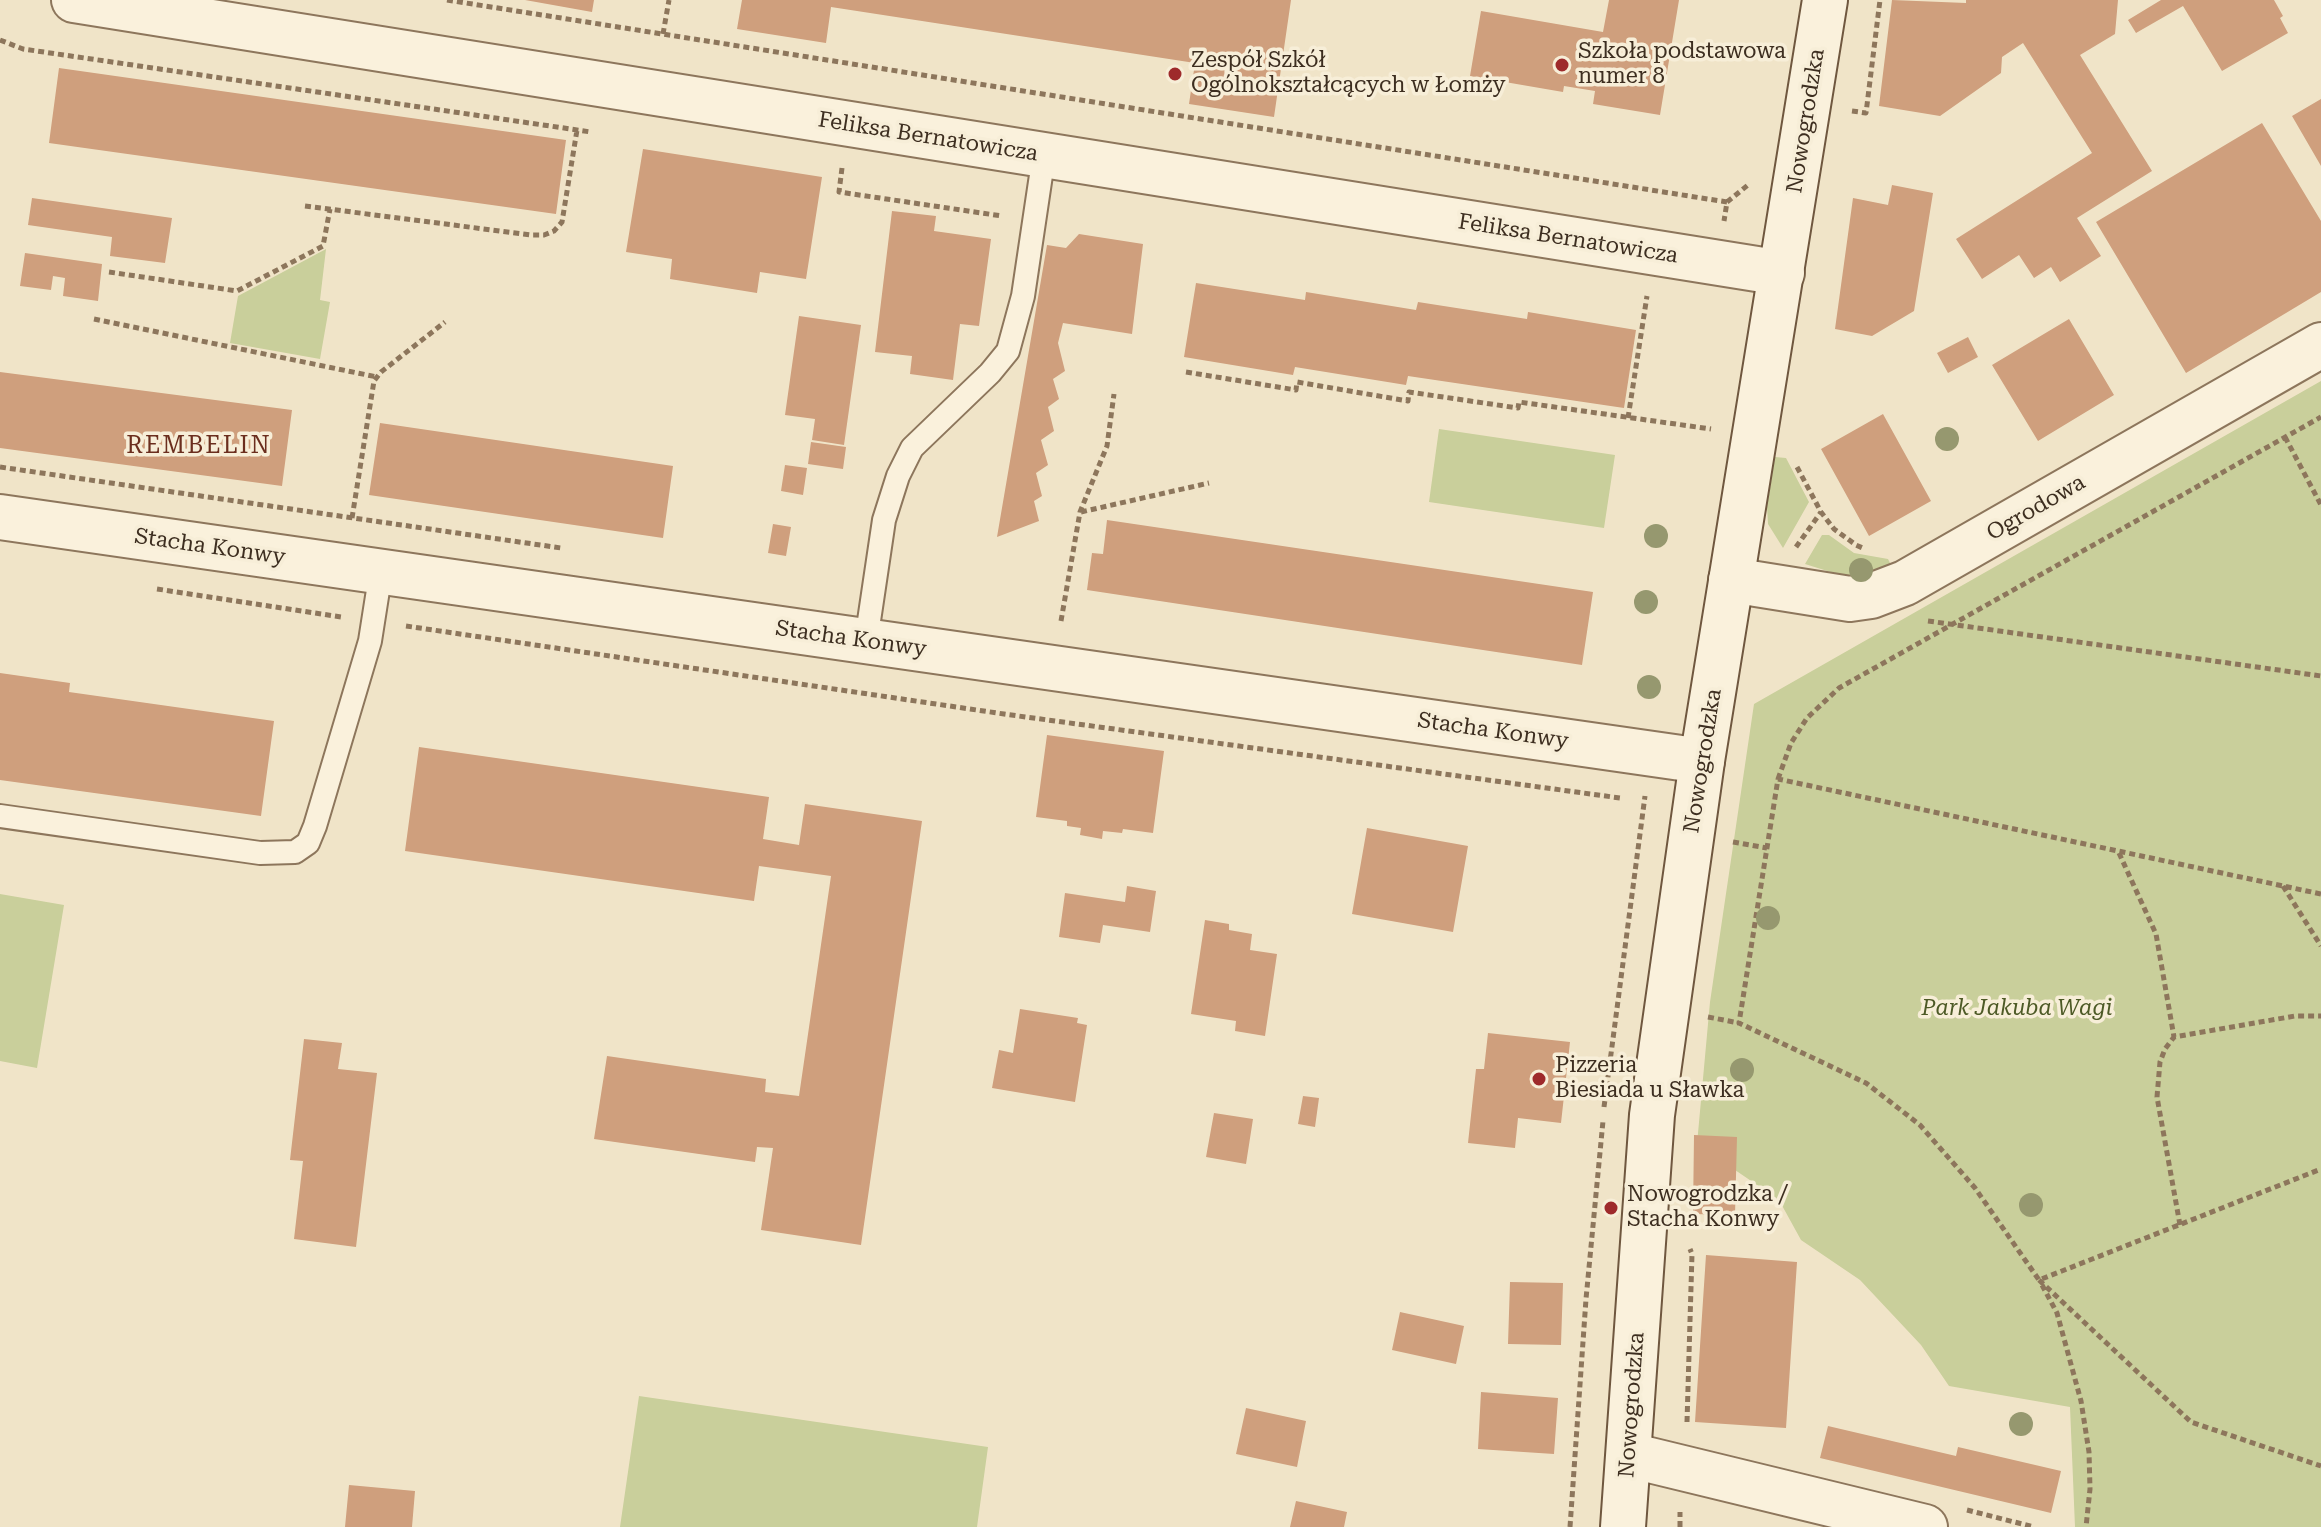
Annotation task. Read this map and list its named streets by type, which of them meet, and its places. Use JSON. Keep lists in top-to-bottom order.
{
  "streets": {
    "street": [
      "Nowogrodzka",
      "Feliksa Bernatowicza",
      "Ogrodowa",
      "Stacha Konwy"
    ]
  },
  "crossings": [
    ["Nowogrodzka", "Feliksa Bernatowicza"],
    ["Nowogrodzka", "Ogrodowa"],
    ["Nowogrodzka", "Stacha Konwy"]
  ],
  "districts": ["REMBELIN"],
  "parks": ["Park Jakuba Wagi"],
  "places": [
    "Szkoła podstawowa numer 8",
    "Zespół Szkół Ogólnokształcących w Łomży",
    "Pizzeria Biesiada u Sławka",
    "Nowogrodzka / Stacha Konwy"
  ]
}
